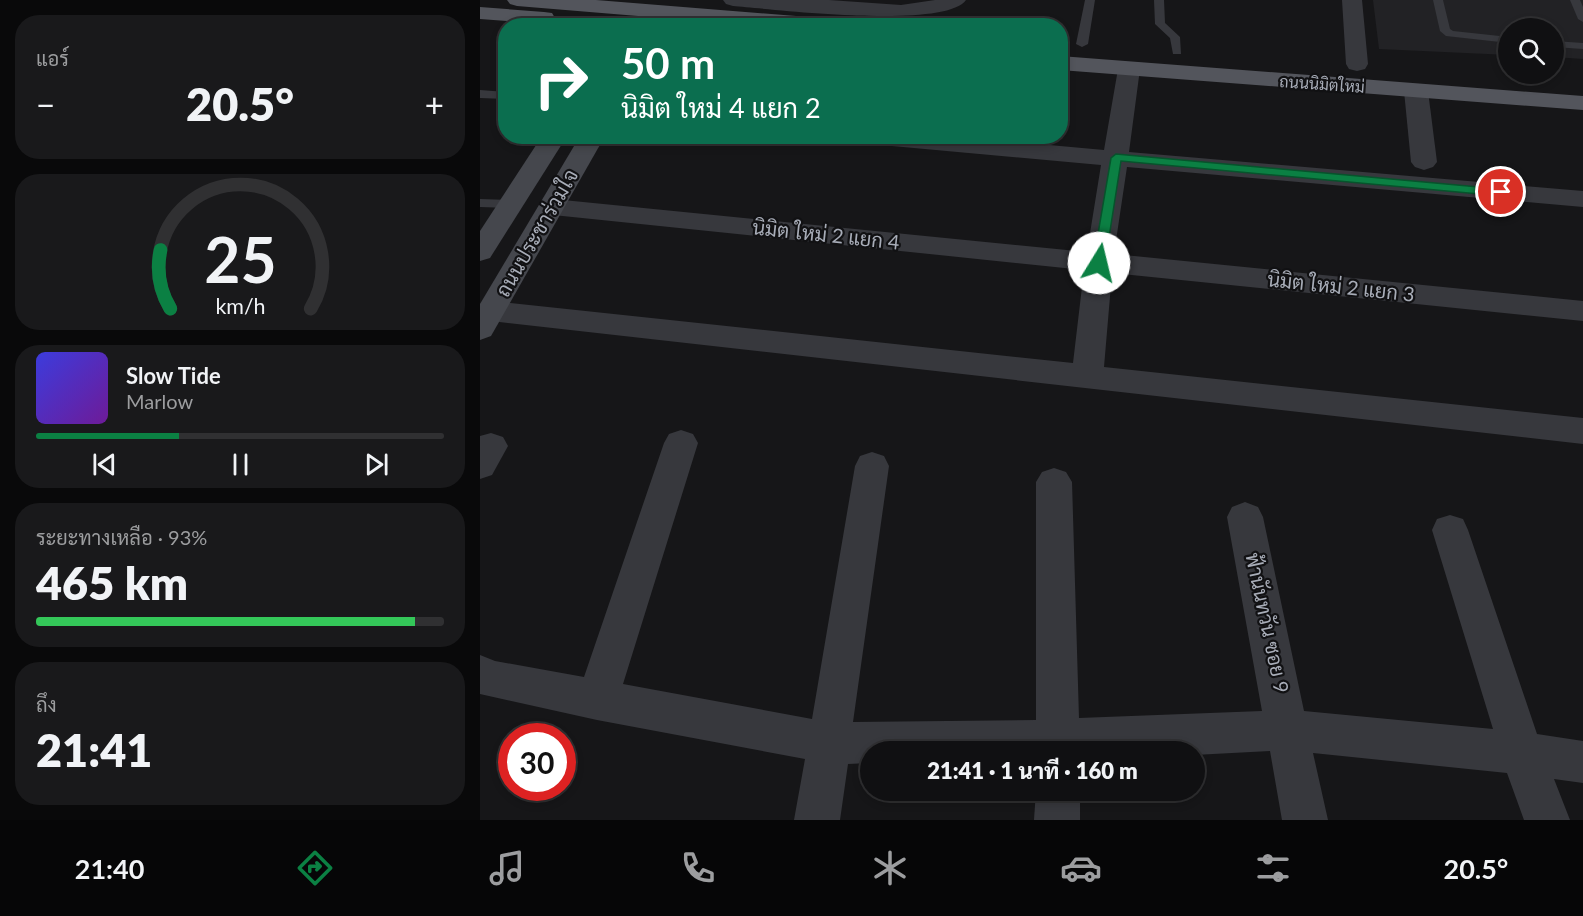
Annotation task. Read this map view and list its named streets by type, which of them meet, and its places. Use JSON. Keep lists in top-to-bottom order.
{
  "streets": {
    "main road": ["ถนนนิมิตใหม่", "ถนนประชาร่วมใจ"],
    "street": ["นิมิต ใหม่ 2 แยก 4", "นิมิต ใหม่ 2 แยก 3", "ฟ้านันทวัน ซอย 9"]
  },
  "crossings": [
    ["ถนนประชาร่วมใจ", "นิมิต ใหม่ 2 แยก 4"],
    ["นิมิต ใหม่ 2 แยก 4", "นิมิต ใหม่ 2 แยก 3"]
  ],
  "page": {
    "tile": [
      "แอร์",
      ["ระยะทางเหลือ · 93%", "465 km"],
      ["ถึง", "21:41"]
    ],
    "turn": ["50 m", "นิมิต ใหม่ 4 แยก 2"],
    "heat": ["−", "20.5°", "+"],
    "song": ["Slow Tide", "Marlow"],
    "limit": "30",
    "trip": "21:41 · 1 นาที · 160 m",
    "tabs": ["21:40", "20.5°"],
    "gauge": ["25", "km/h"]
  }
}
